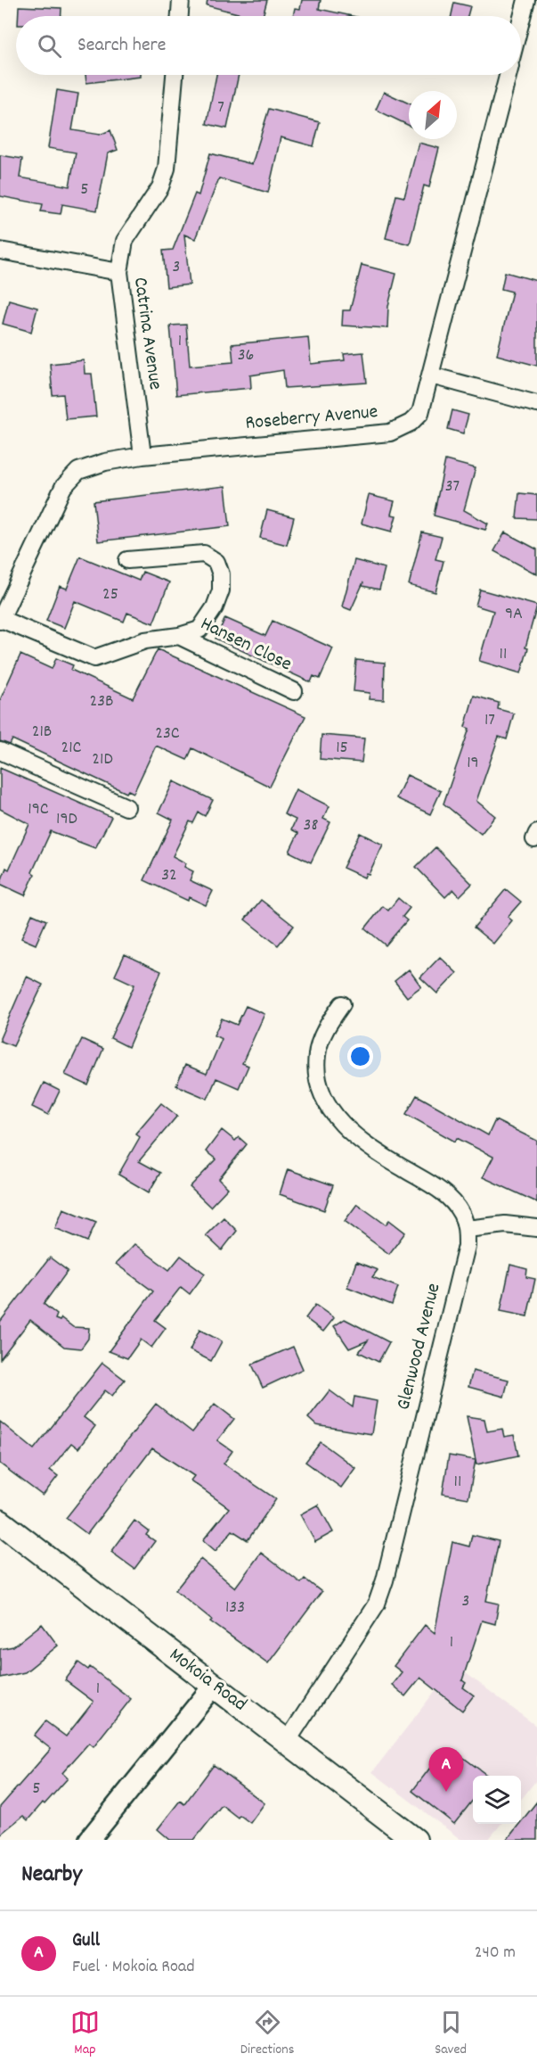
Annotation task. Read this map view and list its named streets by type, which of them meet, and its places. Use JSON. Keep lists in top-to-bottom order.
{
  "streets": {
    "main road": ["Mokoia Road"],
    "street": [
      "Catrina Avenue",
      "Roseberry Avenue",
      "Hansen Close",
      "Glenwood Avenue"
    ]
  },
  "crossings": [
    ["Catrina Avenue", "Roseberry Avenue"],
    ["Roseberry Avenue", "Hansen Close"],
    ["Glenwood Avenue", "Mokoia Road"]
  ],
  "house_numbers": [
    "7",
    "5",
    "3",
    "1",
    "36",
    "37",
    "25",
    "9A",
    "11",
    "23B",
    "17",
    "21B",
    "23C",
    "21C",
    "15",
    "21D",
    "19",
    "19C",
    "19D",
    "38",
    "32",
    "11",
    "3",
    "133",
    "1",
    "1",
    "5"
  ],
  "north": "top right",
  "page": {
    "search": "Search here",
    "pins": "A",
    "heading": "Nearby",
    "list": [
      {
        "mark": "A",
        "name": "Gull",
        "note": "Fuel · Mokoia Road",
        "value": "240 m"
      }
    ],
    "nav": ["Map", "Directions", "Saved"]
  }
}
